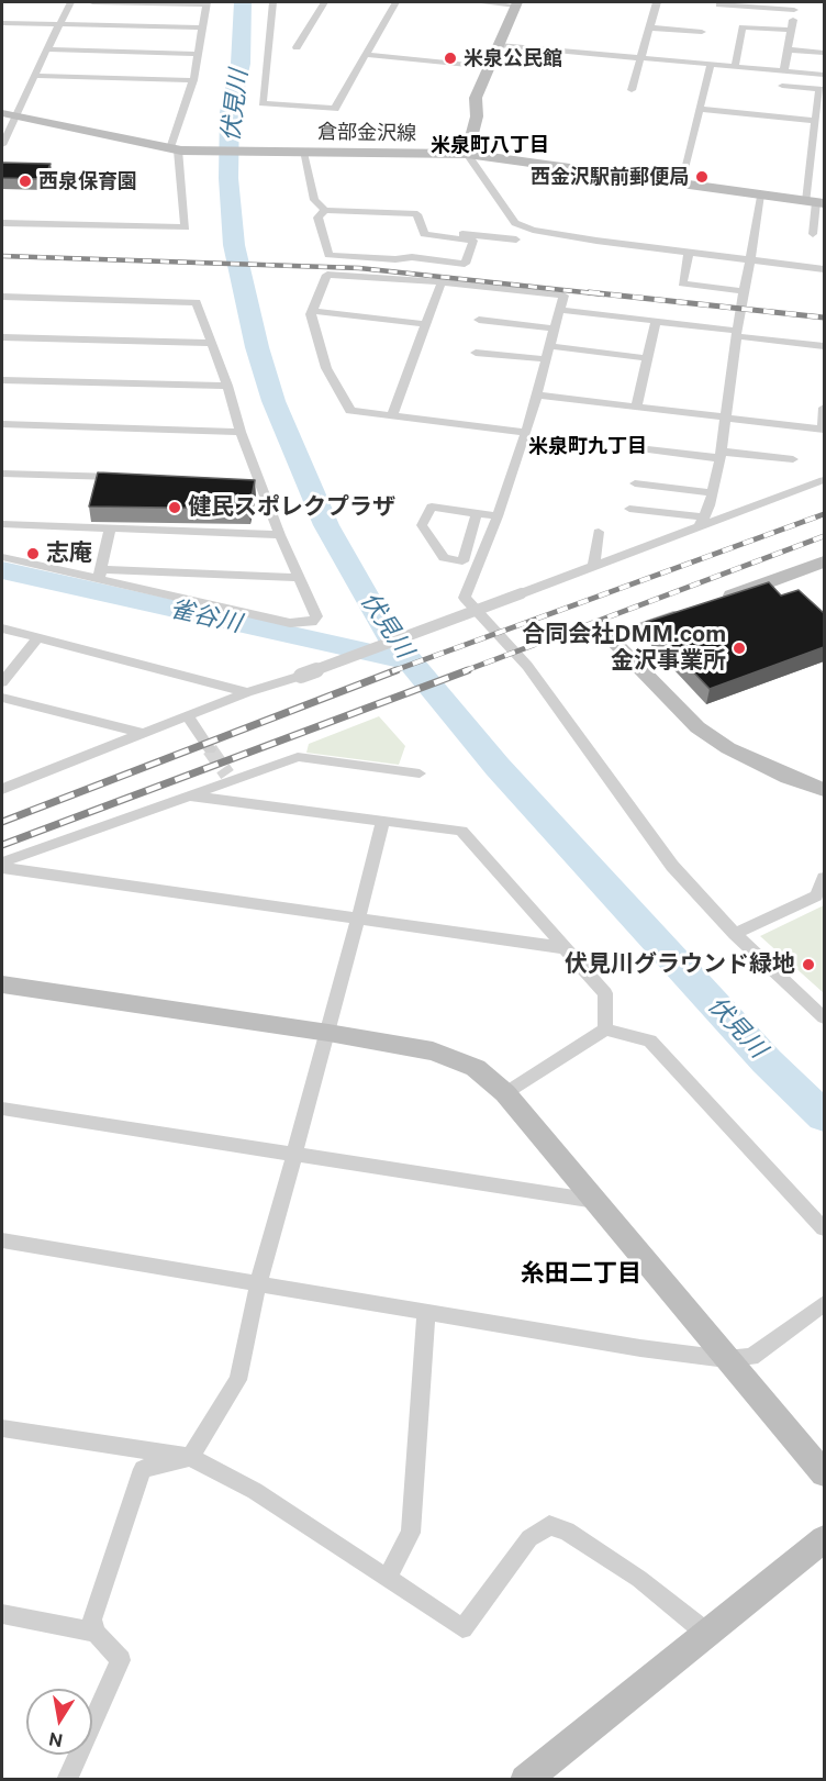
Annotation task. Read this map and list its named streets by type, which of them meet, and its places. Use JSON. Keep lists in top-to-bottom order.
{
  "streets": {
    "street": ["倉部金沢線"]
  },
  "districts": ["米泉町八丁目", "米泉町九丁目", "糸田二丁目"],
  "water": ["伏見川", "雀谷川"],
  "places": [
    "米泉公民館",
    "西金沢駅前郵便局",
    "西泉保育園",
    "健民スポレクプラザ",
    "志庵",
    "合同会社DMM.com 金沢事業所",
    "伏見川グラウンド緑地"
  ],
  "north": "bottom"
}
